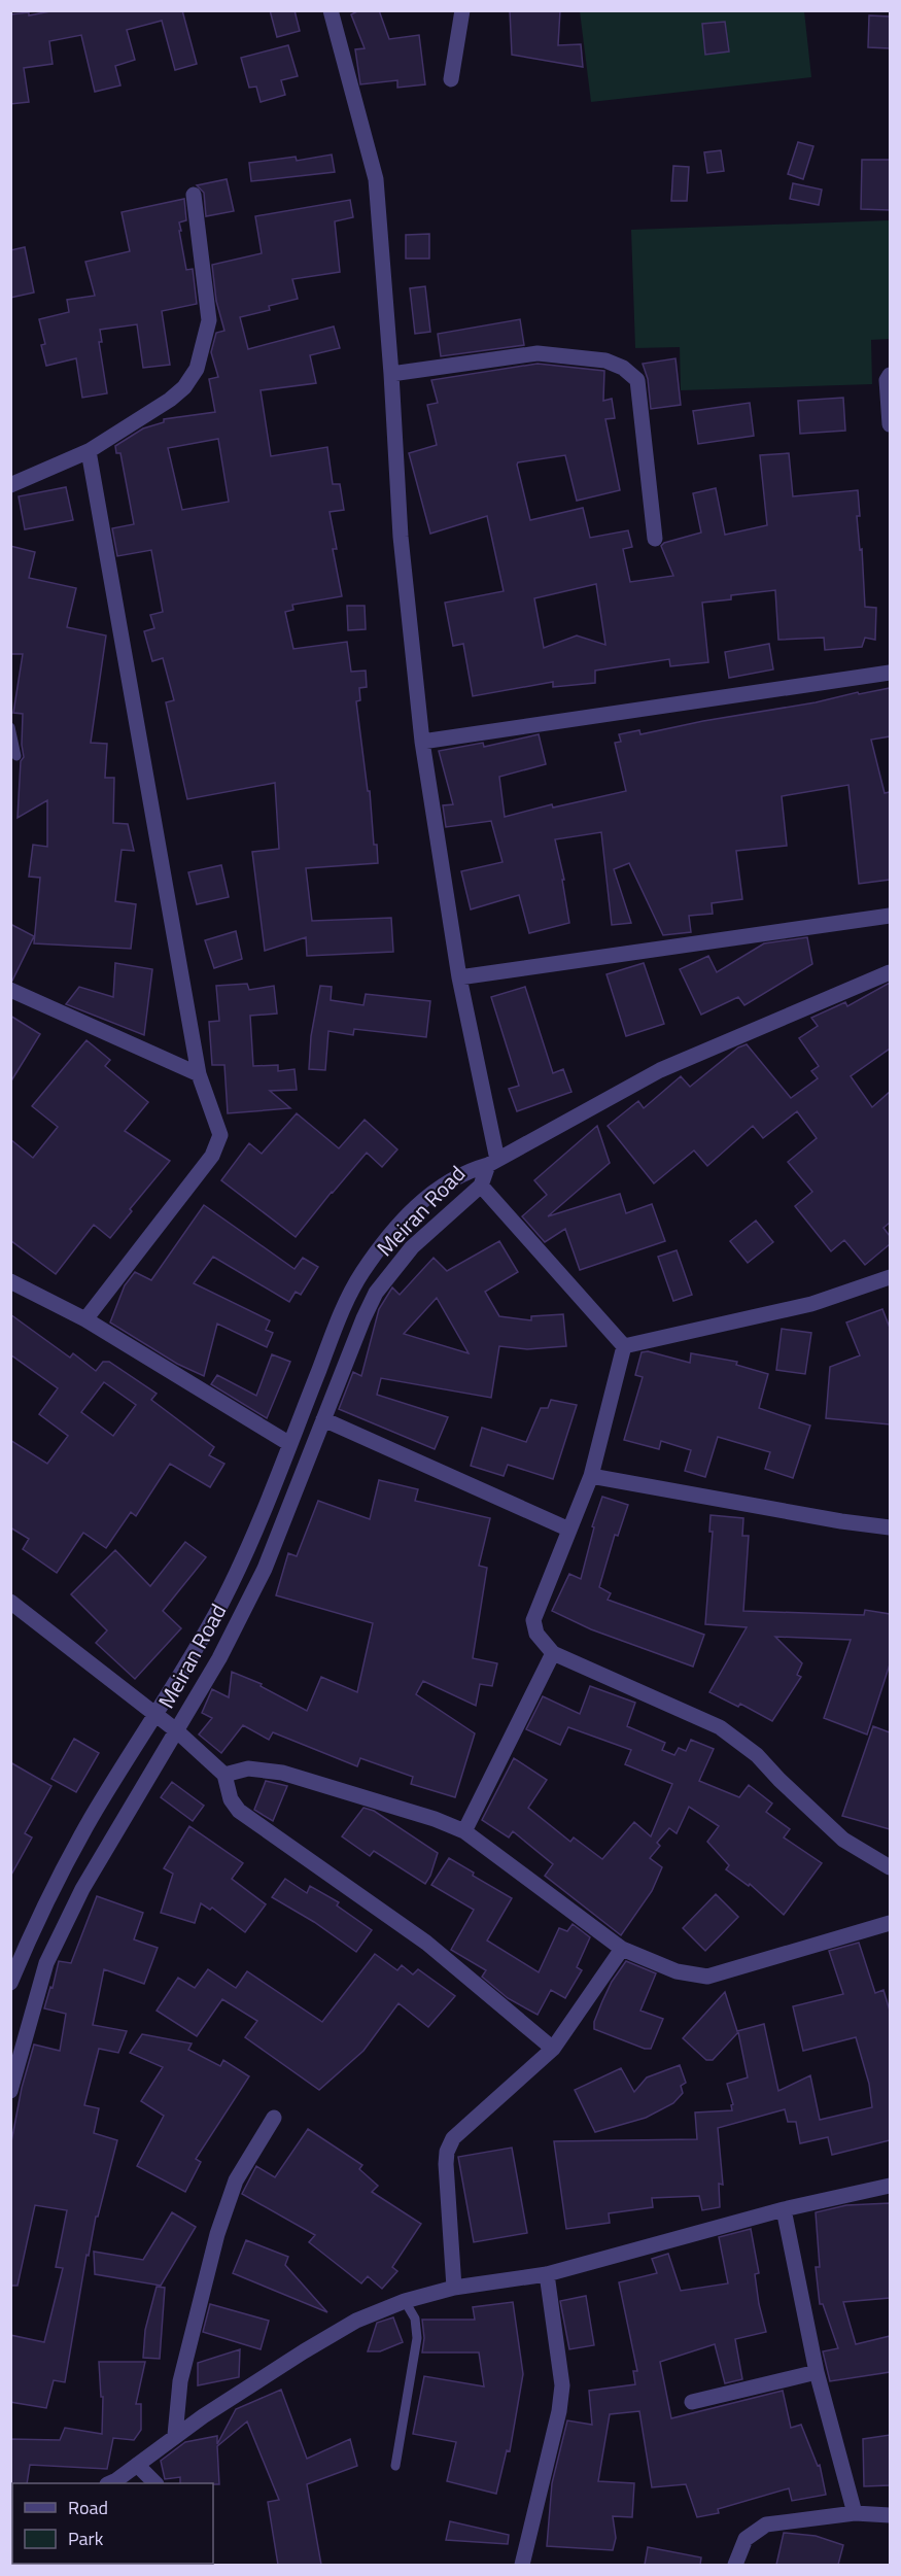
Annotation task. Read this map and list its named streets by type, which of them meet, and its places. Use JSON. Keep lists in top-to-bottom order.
{
  "streets": {
    "street": ["Meiran Road"]
  },
  "legend": ["Road", "Park"]
}
